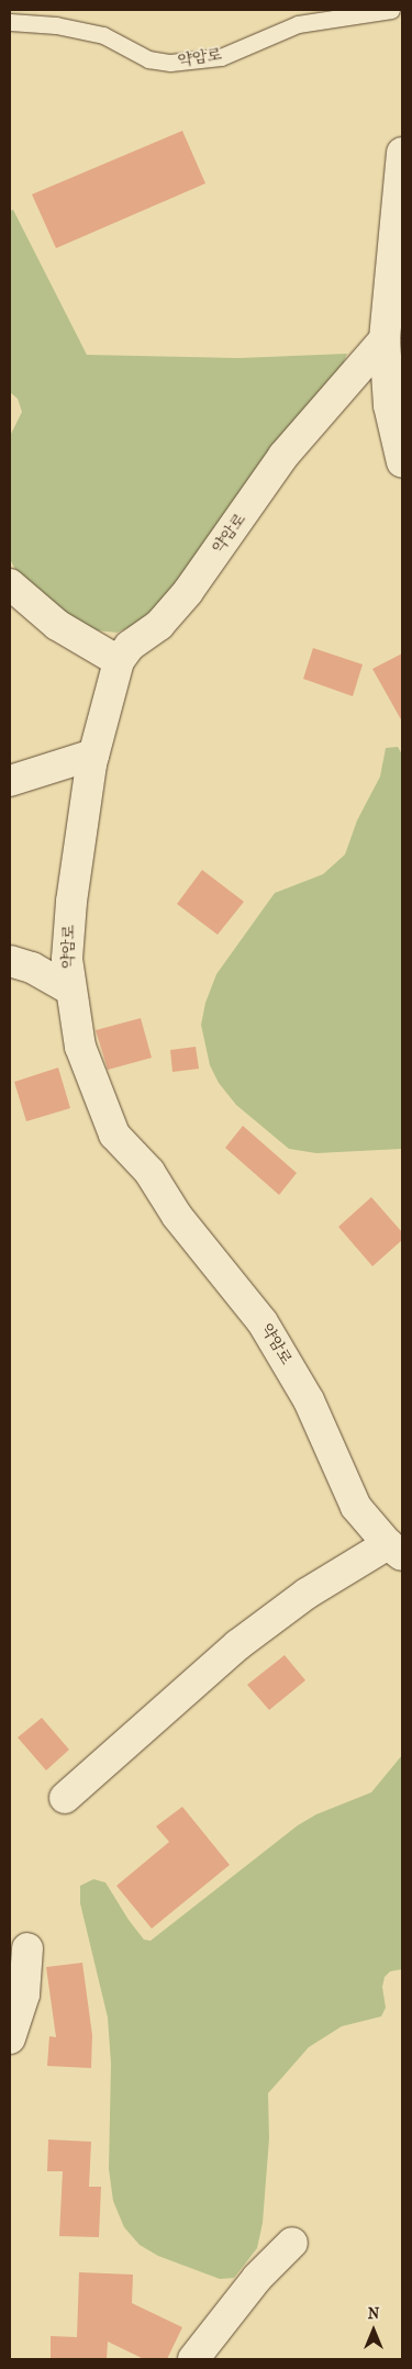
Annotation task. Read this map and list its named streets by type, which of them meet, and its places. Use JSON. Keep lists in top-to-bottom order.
{
  "streets": {
    "street": ["약암로"]
  },
  "north": "top"
}
